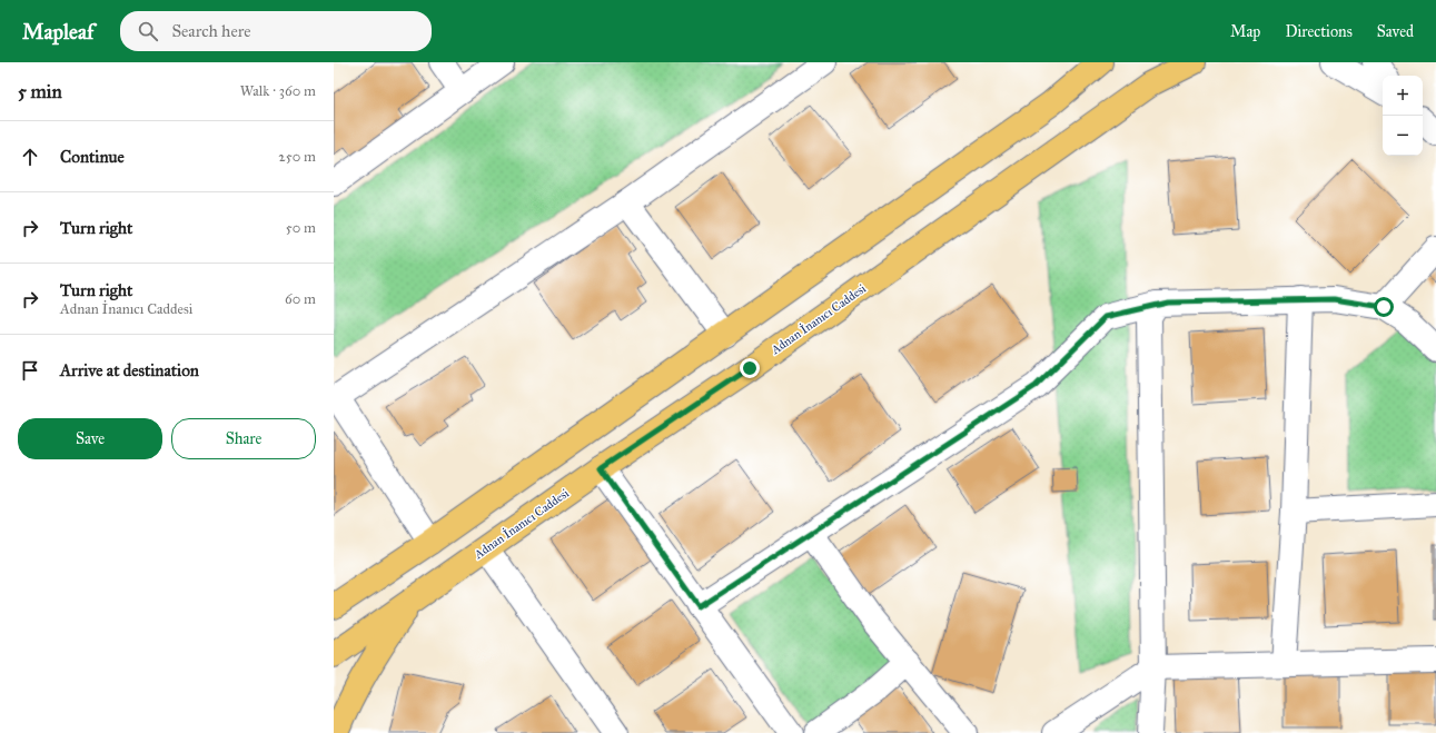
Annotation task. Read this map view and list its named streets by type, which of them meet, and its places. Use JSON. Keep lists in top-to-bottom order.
{
  "streets": {
    "main road": ["Adnan İnanıcı Caddesi"]
  },
  "page": {
    "header": "Mapleaf",
    "search": "Search here",
    "nav": ["Map", "Directions", "Saved"],
    "heading": ["5 min", "Walk · 360 m"],
    "map_buttons": ["+", "−"],
    "list": [
      ["Continue", "250 m"],
      ["Turn right", "50 m"],
      ["Turn right", "Adnan İnanıcı Caddesi", "60 m"],
      "Arrive at destination"
    ],
    "buttons": ["Save", "Share"]
  }
}
